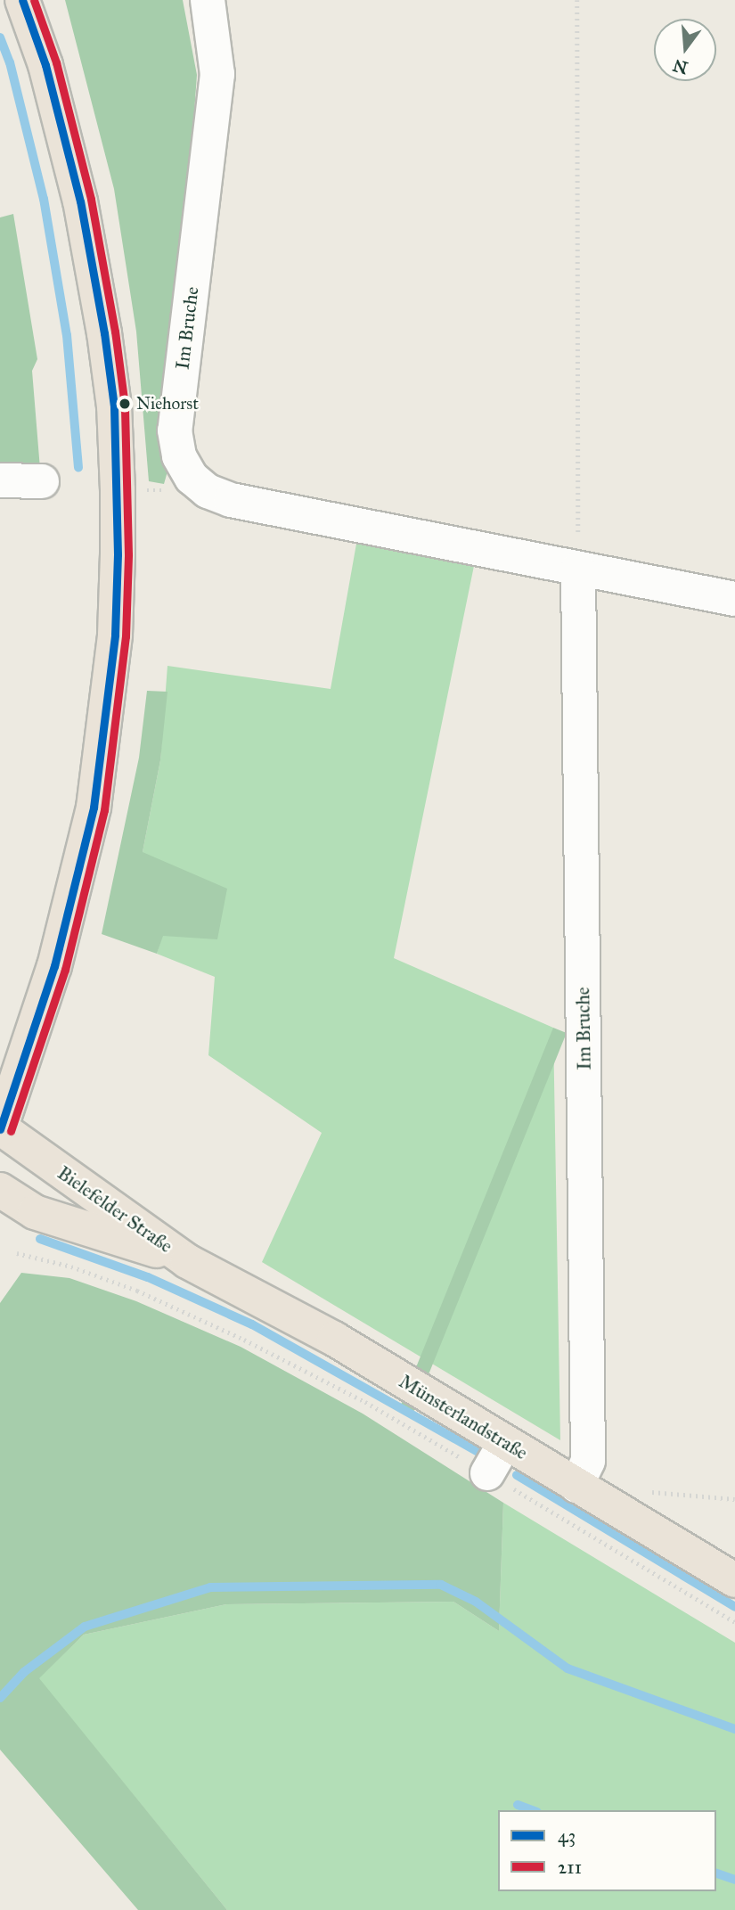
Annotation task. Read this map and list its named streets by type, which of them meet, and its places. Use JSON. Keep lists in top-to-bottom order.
{
  "streets": {
    "main road": ["Bielefelder Straße", "Münsterlandstraße"],
    "street": ["Im Bruche"]
  },
  "crossings": [
    ["Im Bruche", "Münsterlandstraße"],
    ["Bielefelder Straße", "Münsterlandstraße"]
  ],
  "places": ["Niehorst"],
  "lines": ["transit line 43", "transit line 211"],
  "legend": ["43", "211"],
  "north": "bottom"
}
